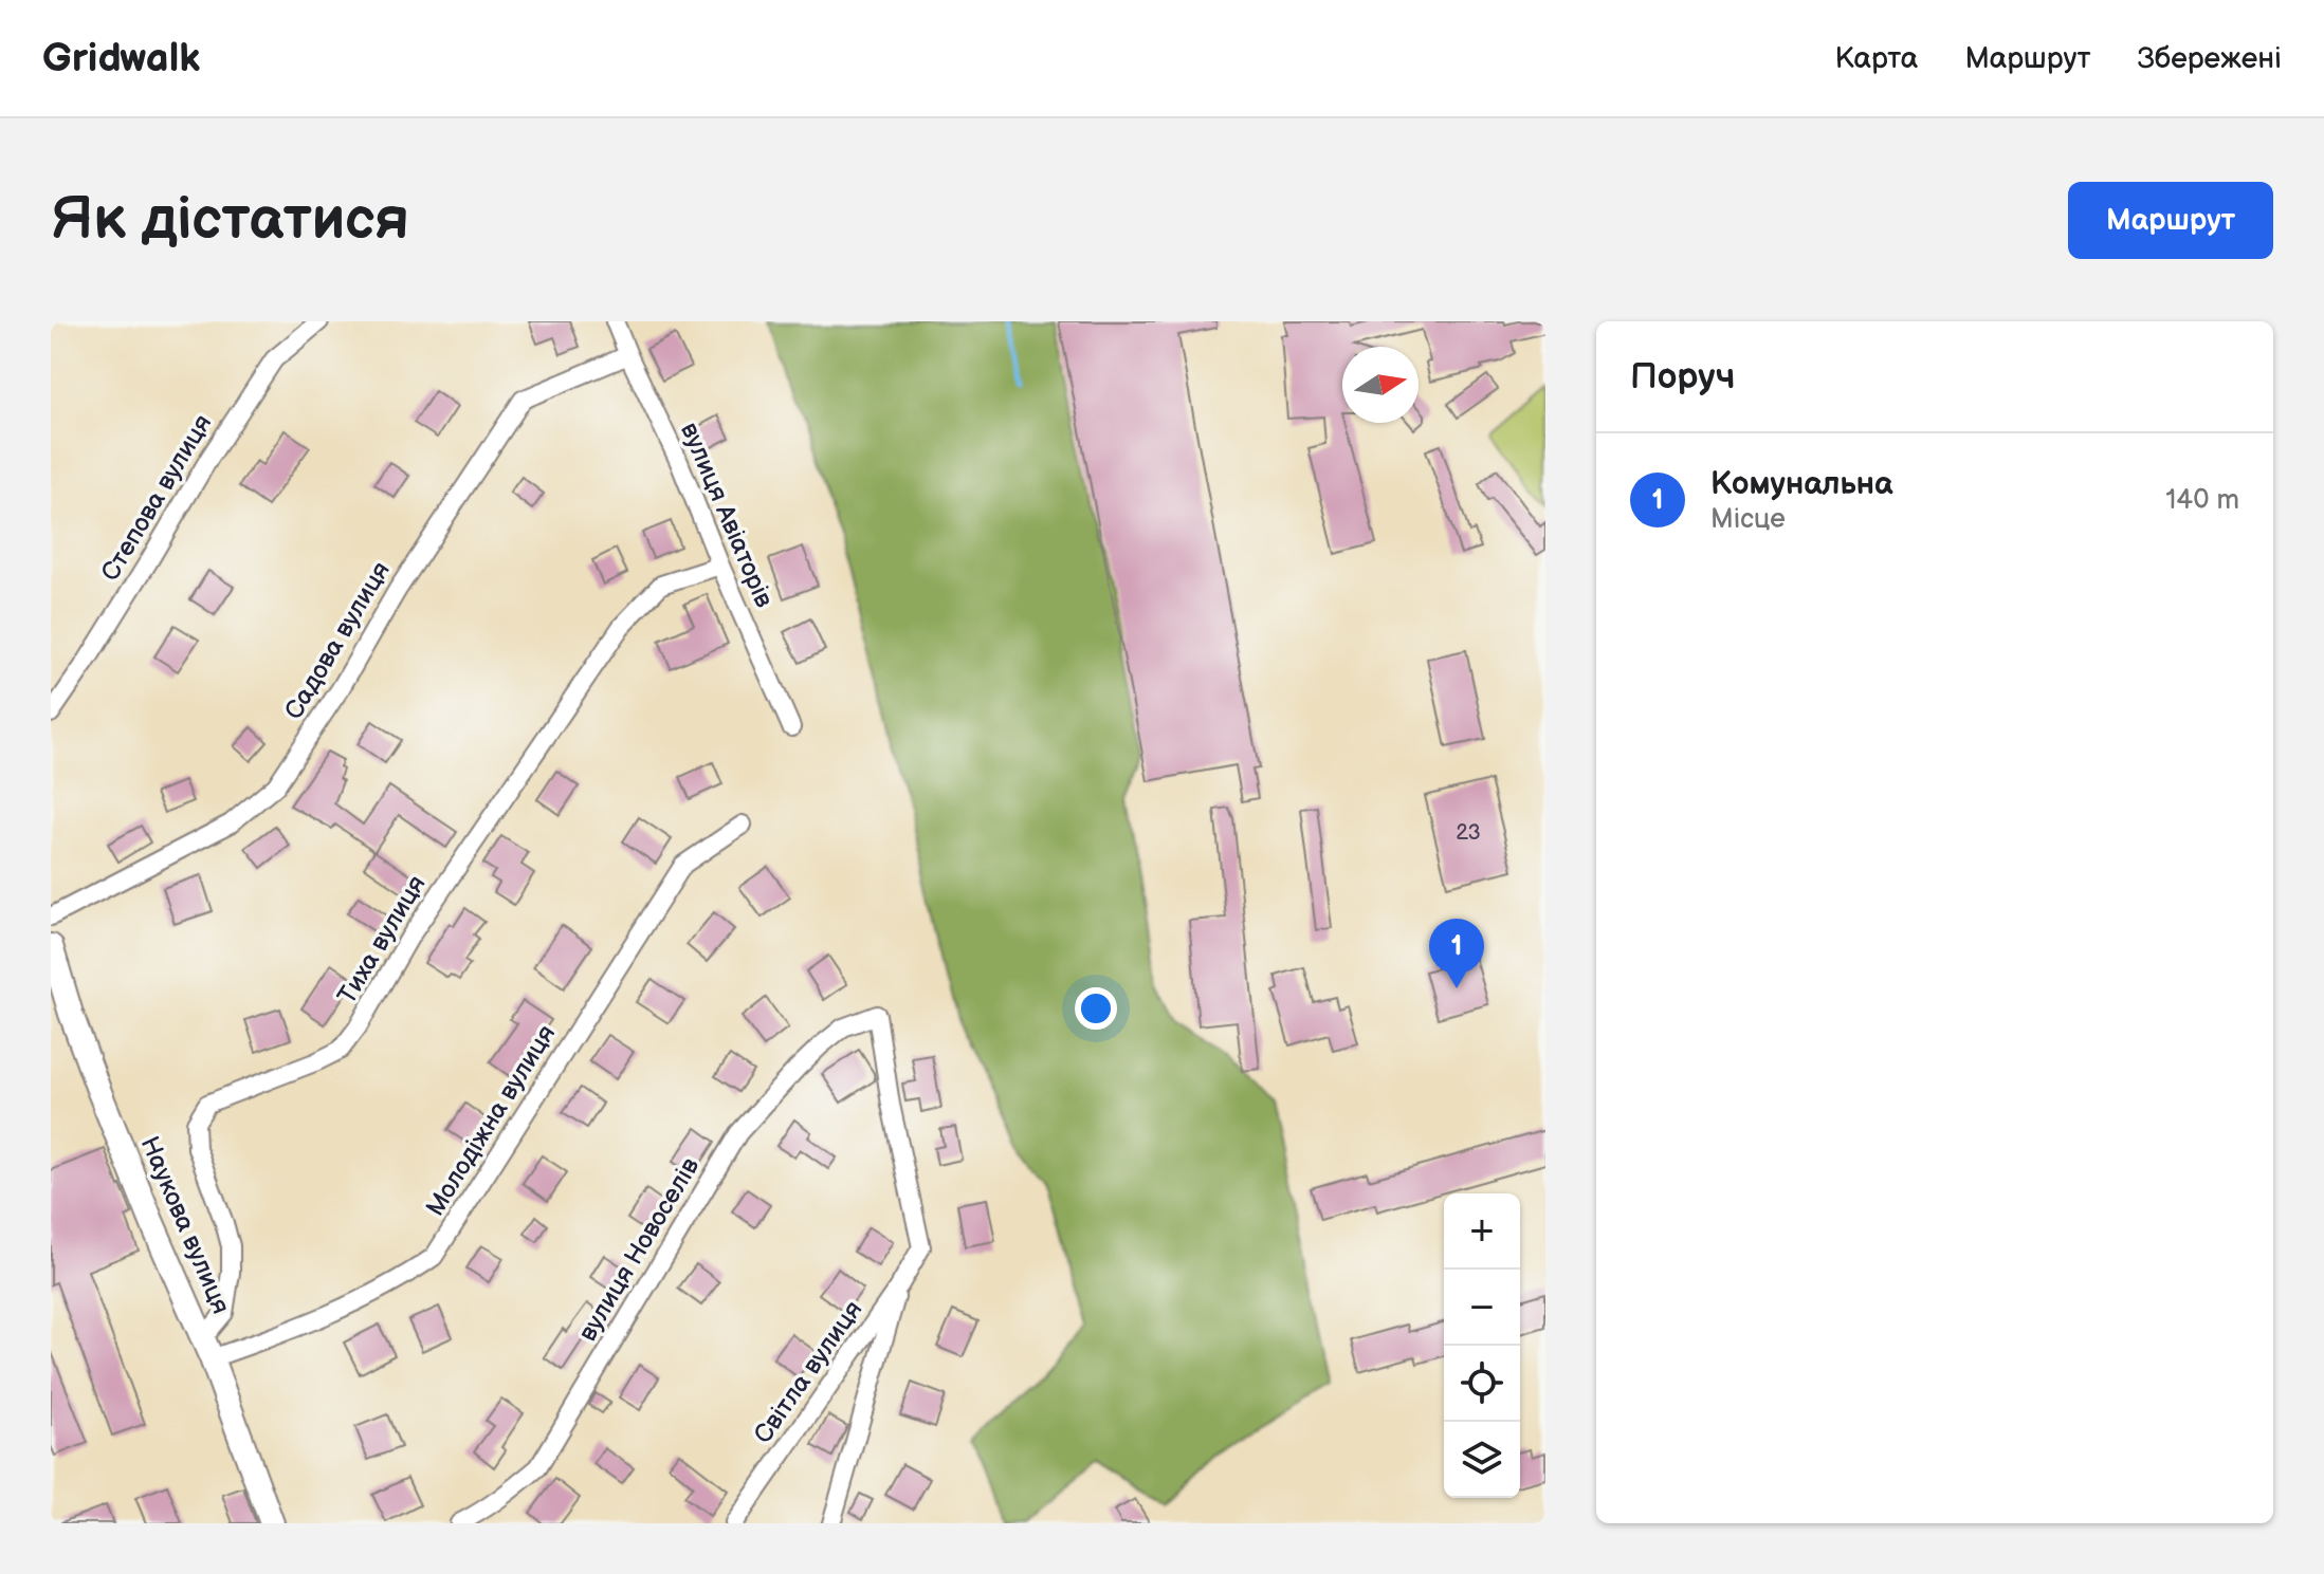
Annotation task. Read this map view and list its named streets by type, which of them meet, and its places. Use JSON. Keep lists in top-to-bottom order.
{
  "streets": {
    "street": [
      "Степова вулиця",
      "вулиця Авіаторів",
      "Садова вулиця",
      "Тиха вулиця",
      "Молодіжна вулиця",
      "Наукова вулиця",
      "вулиця Новоселів",
      "Світла вулиця"
    ]
  },
  "crossings": [
    ["вулиця Авіаторів", "Садова вулиця"],
    ["вулиця Авіаторів", "Тиха вулиця"],
    ["Тиха вулиця", "Молодіжна вулиця"],
    ["Тиха вулиця", "Наукова вулиця"],
    ["Молодіжна вулиця", "Наукова вулиця"],
    ["вулиця Новоселів", "Світла вулиця"]
  ],
  "house_numbers": ["23"],
  "north": "right",
  "page": {
    "header": "Gridwalk",
    "nav": ["Карта", "Маршрут", "Збережені"],
    "buttons": "Маршрут",
    "title": "Як дістатися",
    "heading": "Поруч",
    "list": [
      {
        "mark": "1",
        "name": "Комунальна",
        "note": "Місце",
        "value": "140 m"
      }
    ],
    "pins": "1",
    "map_buttons": ["+", "−"]
  }
}
